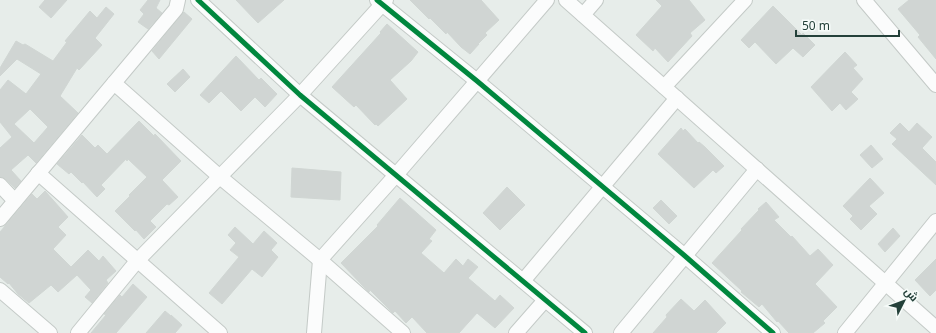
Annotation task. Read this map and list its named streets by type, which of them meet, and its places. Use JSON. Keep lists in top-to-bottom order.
{
  "scale_bar": "50 m",
  "north": "top right"
}
